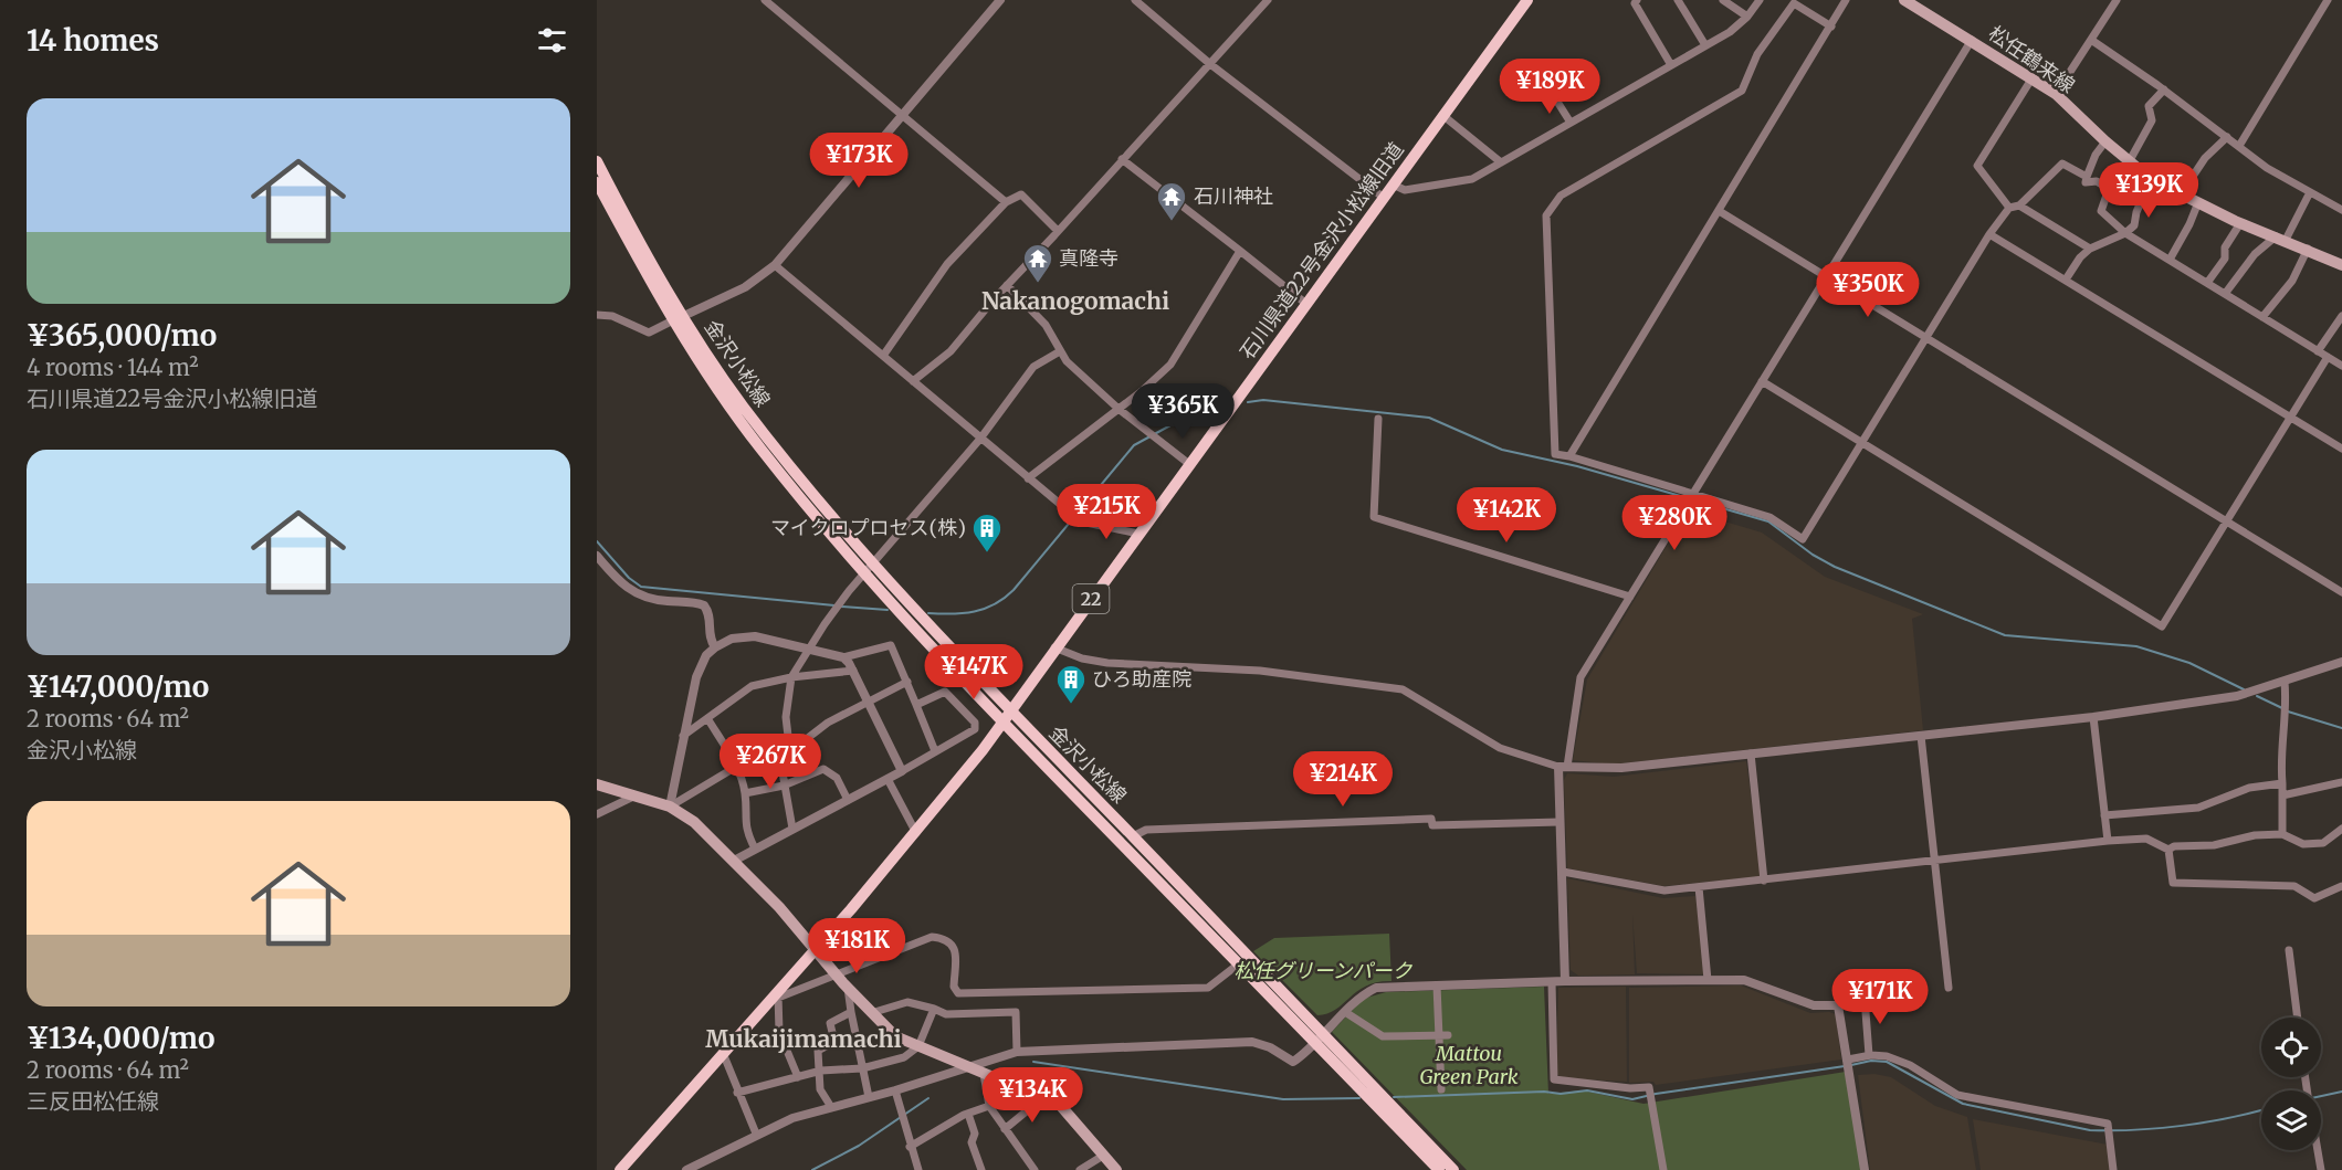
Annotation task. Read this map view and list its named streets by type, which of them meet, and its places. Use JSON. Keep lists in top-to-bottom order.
{
  "streets": {
    "main road": [
      "松任鶴来線",
      "石川県道22号金沢小松線旧道",
      "金沢小松線",
      "22"
    ]
  },
  "crossings": [
    ["石川県道22号金沢小松線旧道", "金沢小松線"]
  ],
  "districts": ["Nakanogomachi", "Mukaijimamachi"],
  "parks": ["松任グリーンパーク", "Mattou Green Park"],
  "places": {
    "temple": ["石川神社", "真隆寺"],
    "building": ["マイクロプロセス(株)", "ひろ助産院"]
  },
  "page": {
    "heading": "14 homes",
    "price": [
      "¥189K",
      "¥173K",
      "¥139K",
      "¥350K",
      "¥365K",
      "¥215K",
      "¥142K",
      "¥280K",
      "¥147K",
      "¥267K",
      "¥214K",
      "¥181K",
      "¥171K",
      "¥134K"
    ],
    "list": [
      {
        "name": "¥365,000/mo",
        "note": "4 rooms · 144 m² · 石川県道22号金沢小松線旧道"
      },
      {
        "name": "¥147,000/mo",
        "note": "2 rooms · 64 m² · 金沢小松線"
      },
      {
        "name": "¥134,000/mo",
        "note": "2 rooms · 64 m² · 三反田松任線"
      }
    ]
  }
}
